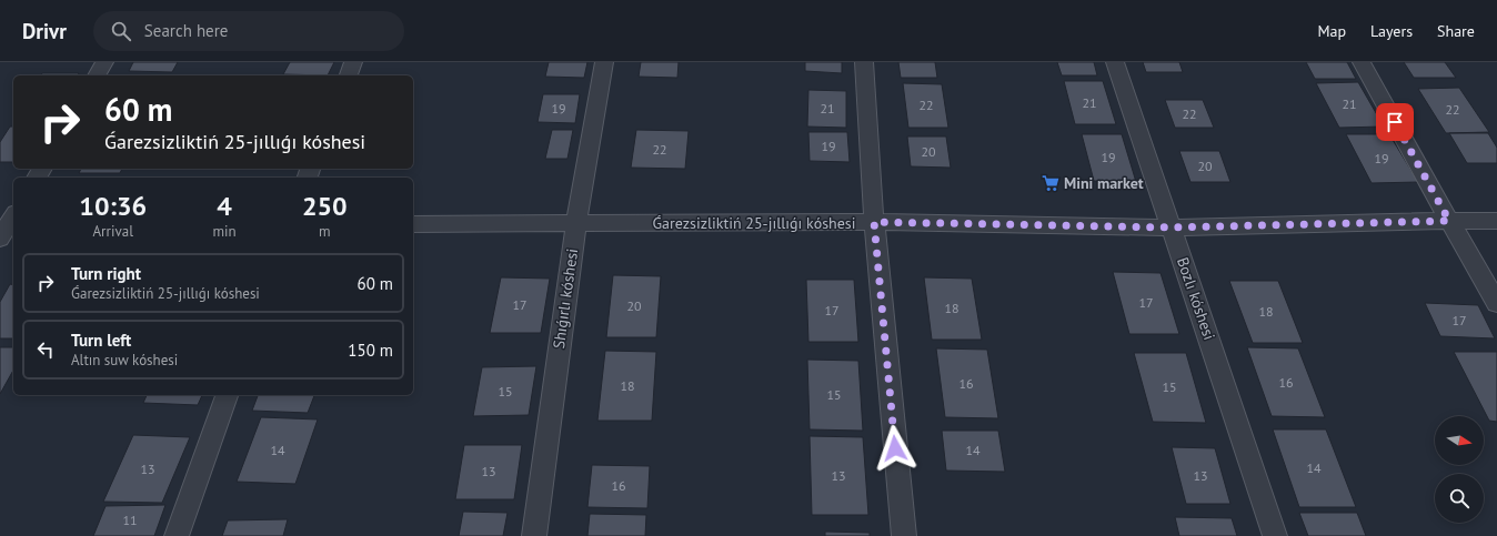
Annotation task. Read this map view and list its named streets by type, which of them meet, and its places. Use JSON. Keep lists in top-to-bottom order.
{
  "streets": {
    "street": ["Ǵarezsizliktiń 25-jıllıǵı kóshesi", "Shıǵırlı kóshesi", "Bozlı kóshesi"]
  },
  "crossings": [
    ["Ǵarezsizliktiń 25-jıllıǵı kóshesi", "Shıǵırlı kóshesi"],
    ["Ǵarezsizliktiń 25-jıllıǵı kóshesi", "Bozlı kóshesi"]
  ],
  "places": {
    "supermarket": ["Mini market"]
  },
  "house_numbers": [
    "21",
    "21",
    "22",
    "19",
    "21",
    "22",
    "22",
    "19",
    "22",
    "20",
    "19",
    "19",
    "20",
    "17",
    "17",
    "20",
    "18",
    "17",
    "18",
    "17",
    "16",
    "16",
    "18",
    "15",
    "15",
    "15",
    "14",
    "14",
    "14",
    "13",
    "13",
    "13",
    "13",
    "16",
    "11"
  ],
  "north": "right",
  "page": {
    "header": "Drivr",
    "search": "Search here",
    "nav": ["Map", "Layers", "Share"],
    "turn": ["60 m", "Ǵarezsizliktiń 25-jıllıǵı kóshesi"],
    "eta": [
      "10:36",
      "Arrival",
      "4",
      "min",
      "250",
      "m"
    ],
    "list": [
      {
        "name": "Turn right",
        "note": "Ǵarezsizliktiń 25-jıllıǵı kóshesi",
        "value": "60 m"
      },
      {
        "name": "Turn left",
        "note": "Altın suw kóshesi",
        "value": "150 m"
      }
    ]
  }
}
